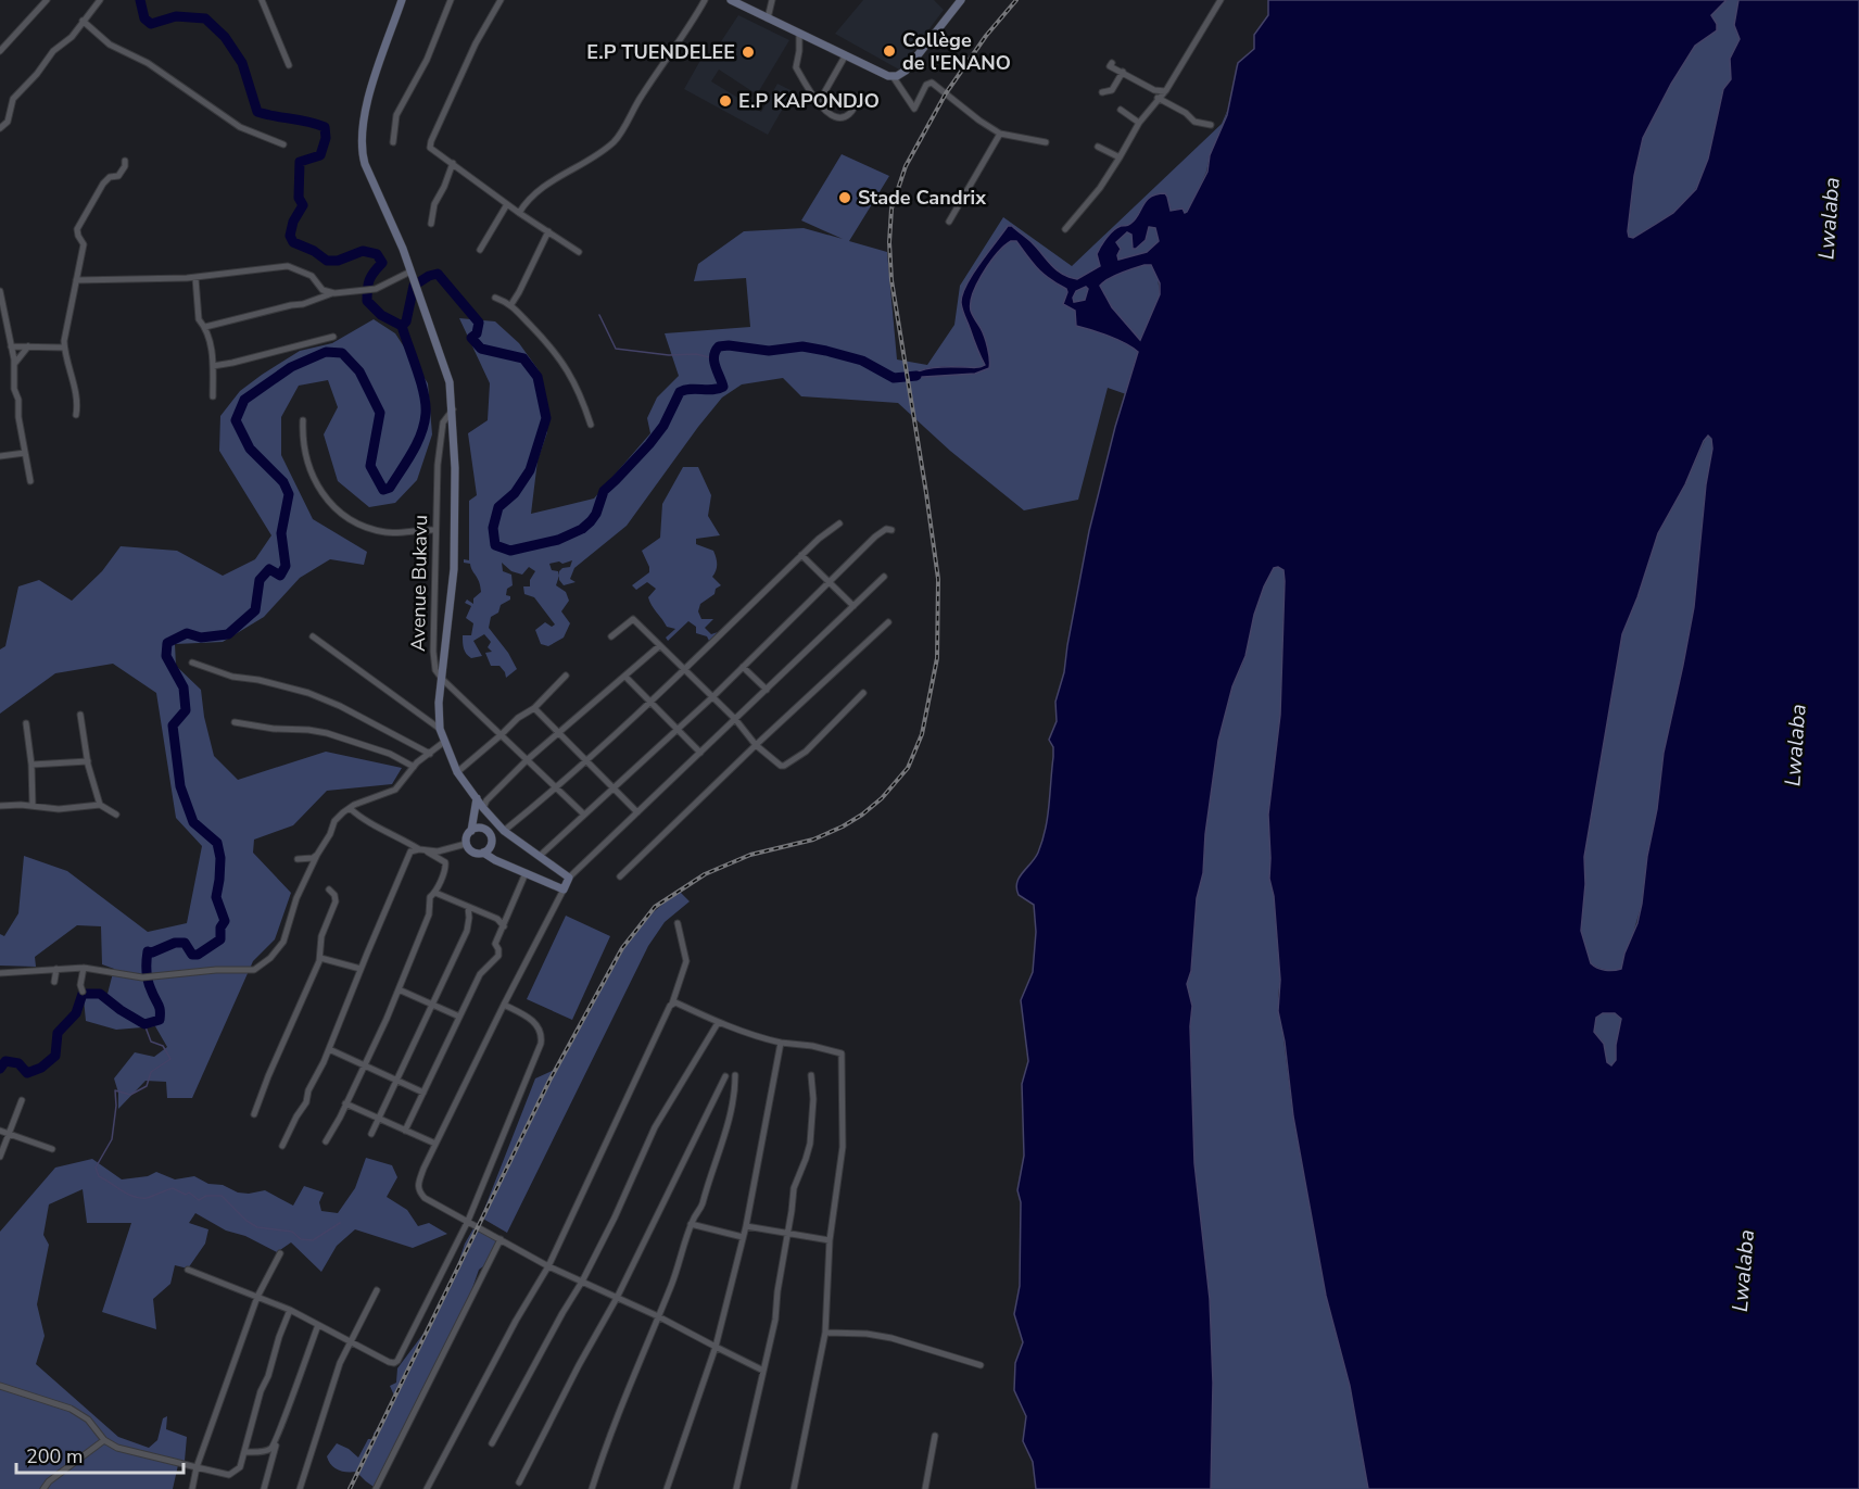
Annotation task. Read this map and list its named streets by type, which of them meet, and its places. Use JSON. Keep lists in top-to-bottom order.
{
  "streets": {
    "street": ["Avenue Bukavu"]
  },
  "water": ["Lwalaba"],
  "places": [
    "Collège de l'ENANO",
    "E.P TUENDELEE",
    "E.P KAPONDJO",
    "Stade Candrix"
  ],
  "scale_bar": "200 m"
}
